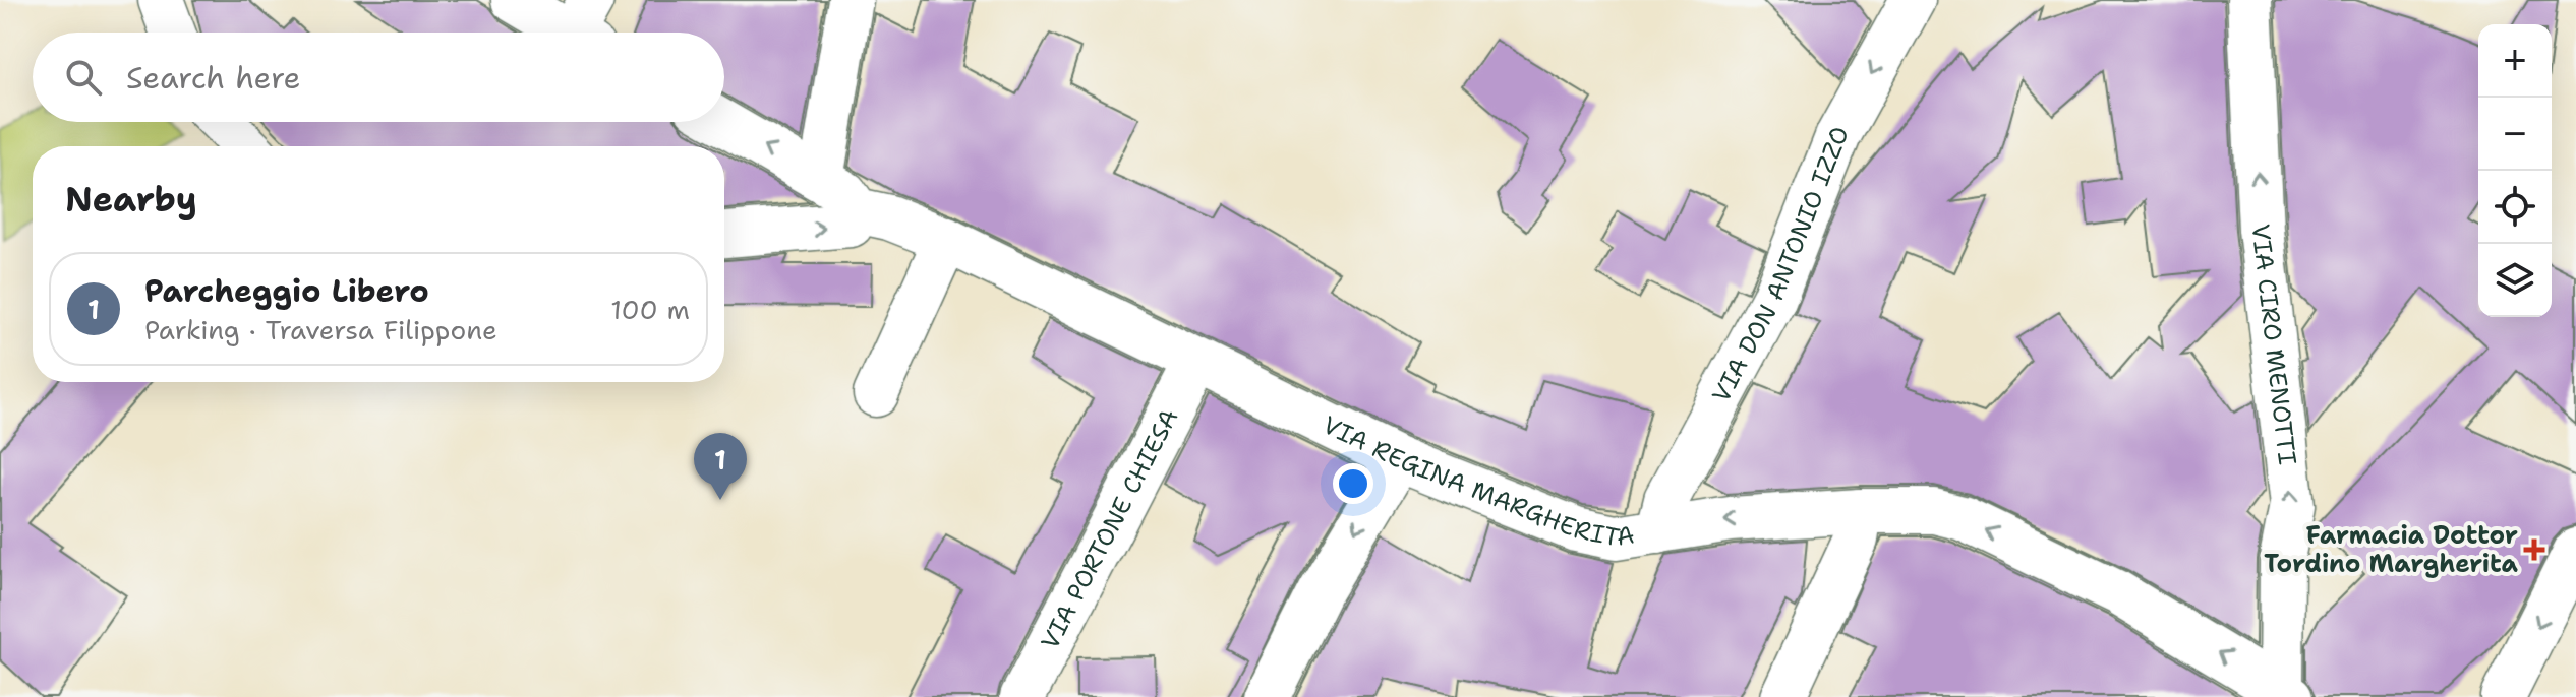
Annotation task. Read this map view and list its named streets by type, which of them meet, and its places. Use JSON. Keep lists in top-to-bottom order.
{
  "streets": {
    "street": [
      "VIA DON ANTONIO IZZO",
      "VIA CIRO MENOTTI",
      "VIA REGINA MARGHERITA",
      "VIA PORTONE CHIESA"
    ]
  },
  "crossings": [
    ["VIA DON ANTONIO IZZO", "VIA REGINA MARGHERITA"],
    ["VIA CIRO MENOTTI", "VIA REGINA MARGHERITA"],
    ["VIA REGINA MARGHERITA", "VIA PORTONE CHIESA"]
  ],
  "one_way": ["VIA DON ANTONIO IZZO", "VIA CIRO MENOTTI", "VIA REGINA MARGHERITA"],
  "places": {
    "health": ["Farmacia Dottor Tordino Margherita"]
  },
  "page": {
    "map_buttons": ["+", "−"],
    "search": "Search here",
    "heading": "Nearby",
    "list": [
      {
        "mark": "1",
        "name": "Parcheggio Libero",
        "note": "Parking · Traversa Filippone",
        "value": "100 m"
      }
    ],
    "pins": "1"
  }
}
